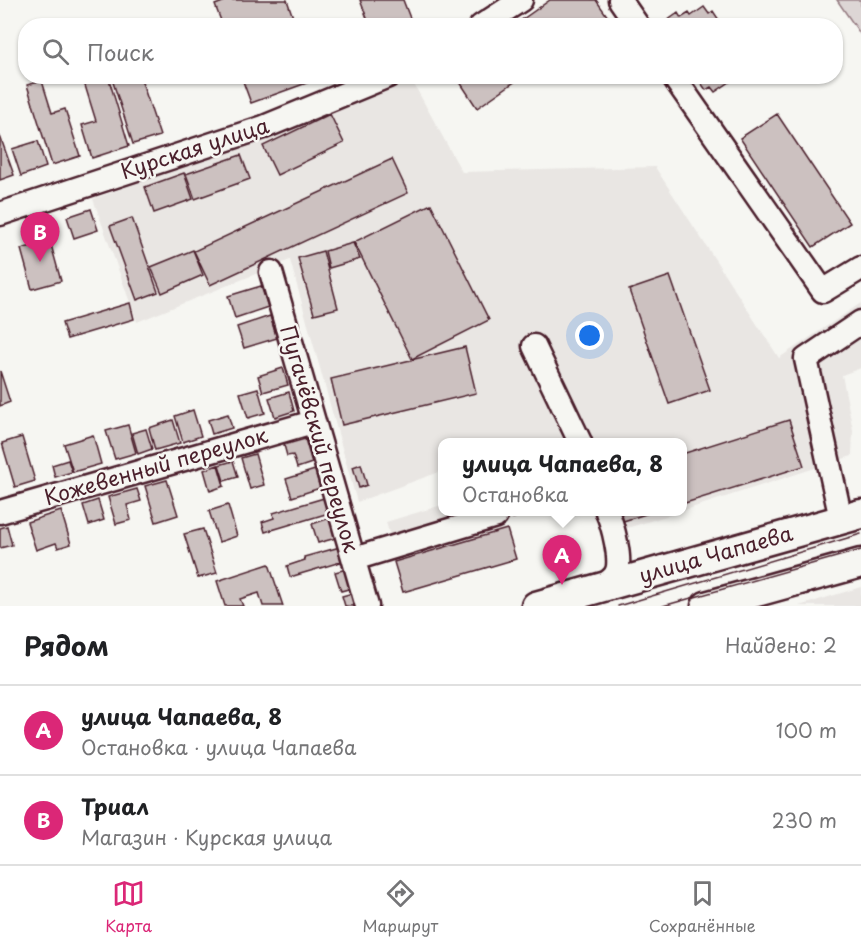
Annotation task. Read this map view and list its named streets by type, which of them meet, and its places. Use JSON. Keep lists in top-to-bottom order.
{
  "streets": {
    "main road": ["улица Чапаева"],
    "street": ["Курская улица", "Пугачёвский переулок", "Кожевенный переулок"]
  },
  "crossings": [
    ["Пугачёвский переулок", "Кожевенный переулок"]
  ],
  "page": {
    "search": "Поиск",
    "pins": ["B", "A"],
    "popup": ["улица Чапаева, 8", "Остановка"],
    "heading": ["Рядом", "Найдено: 2"],
    "list": [
      {
        "mark": "A",
        "name": "улица Чапаева, 8",
        "note": "Остановка · улица Чапаева",
        "value": "100 m"
      },
      {
        "mark": "B",
        "name": "Триал",
        "note": "Магазин · Курская улица",
        "value": "230 m"
      }
    ],
    "nav": ["Карта", "Маршрут", "Сохранённые"]
  }
}
